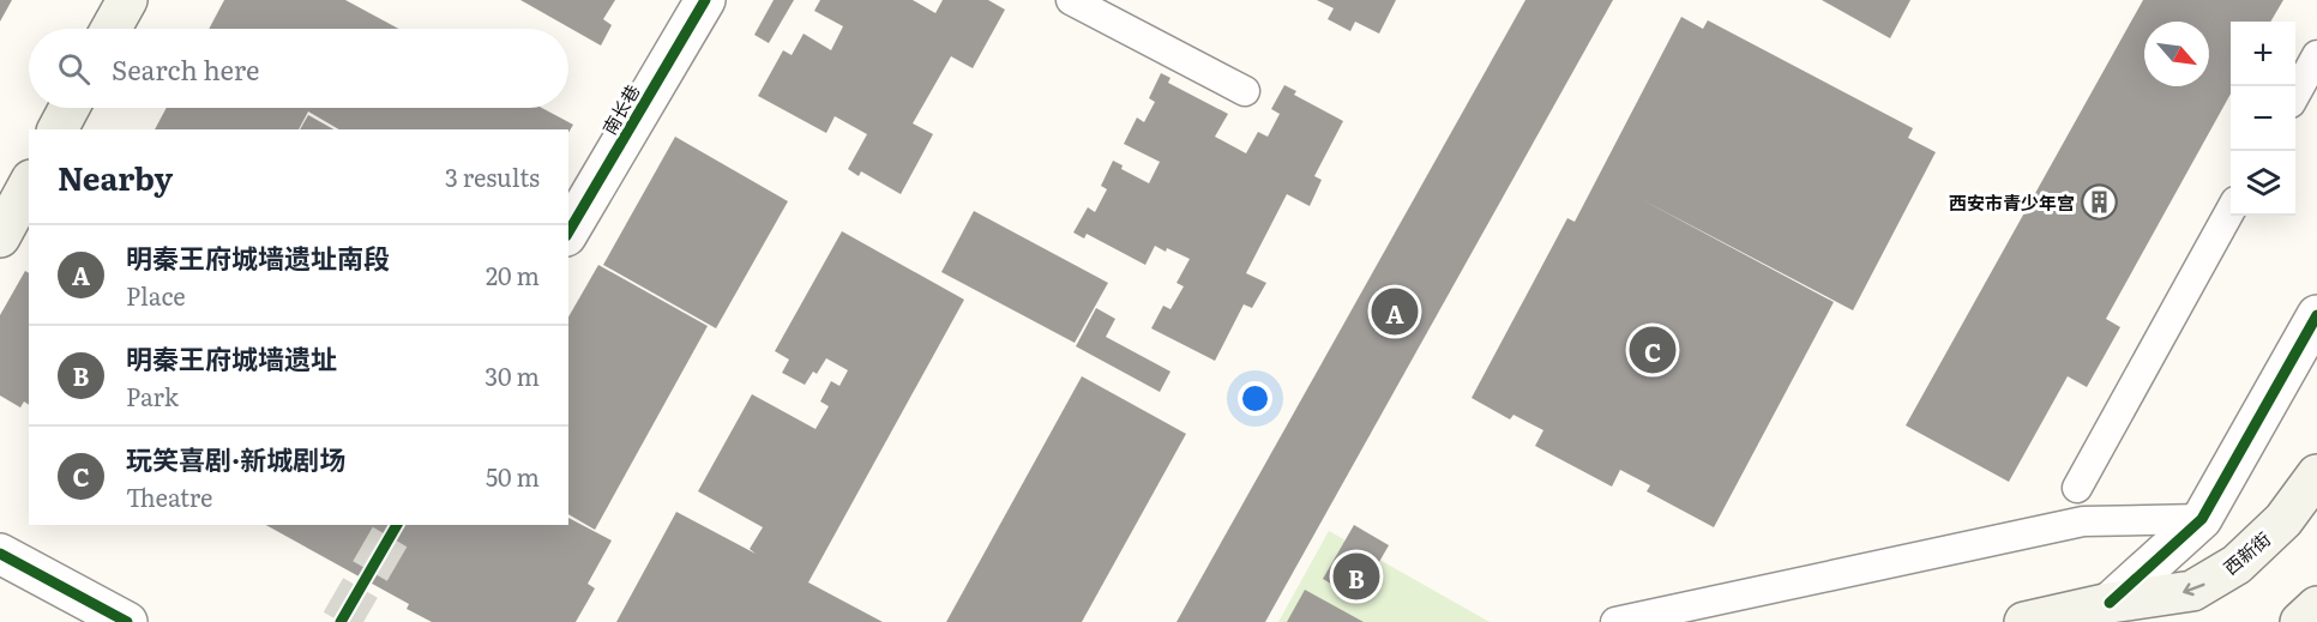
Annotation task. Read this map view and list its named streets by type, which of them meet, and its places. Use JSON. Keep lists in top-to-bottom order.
{
  "streets": {
    "main road": ["西新街"],
    "street": ["南长巷"]
  },
  "one_way": ["西新街"],
  "places": {
    "building": ["西安市青少年宫"]
  },
  "north": "bottom right",
  "page": {
    "map_buttons": ["+", "−"],
    "search": "Search here",
    "heading": ["Nearby", "3 results"],
    "list": [
      {
        "mark": "A",
        "name": "明秦王府城墙遗址南段",
        "note": "Place",
        "value": "20 m"
      },
      {
        "mark": "B",
        "name": "明秦王府城墙遗址",
        "note": "Park",
        "value": "30 m"
      },
      {
        "mark": "C",
        "name": "玩笑喜剧·新城剧场",
        "note": "Theatre",
        "value": "50 m"
      }
    ],
    "pins": ["A", "C", "B"]
  }
}
